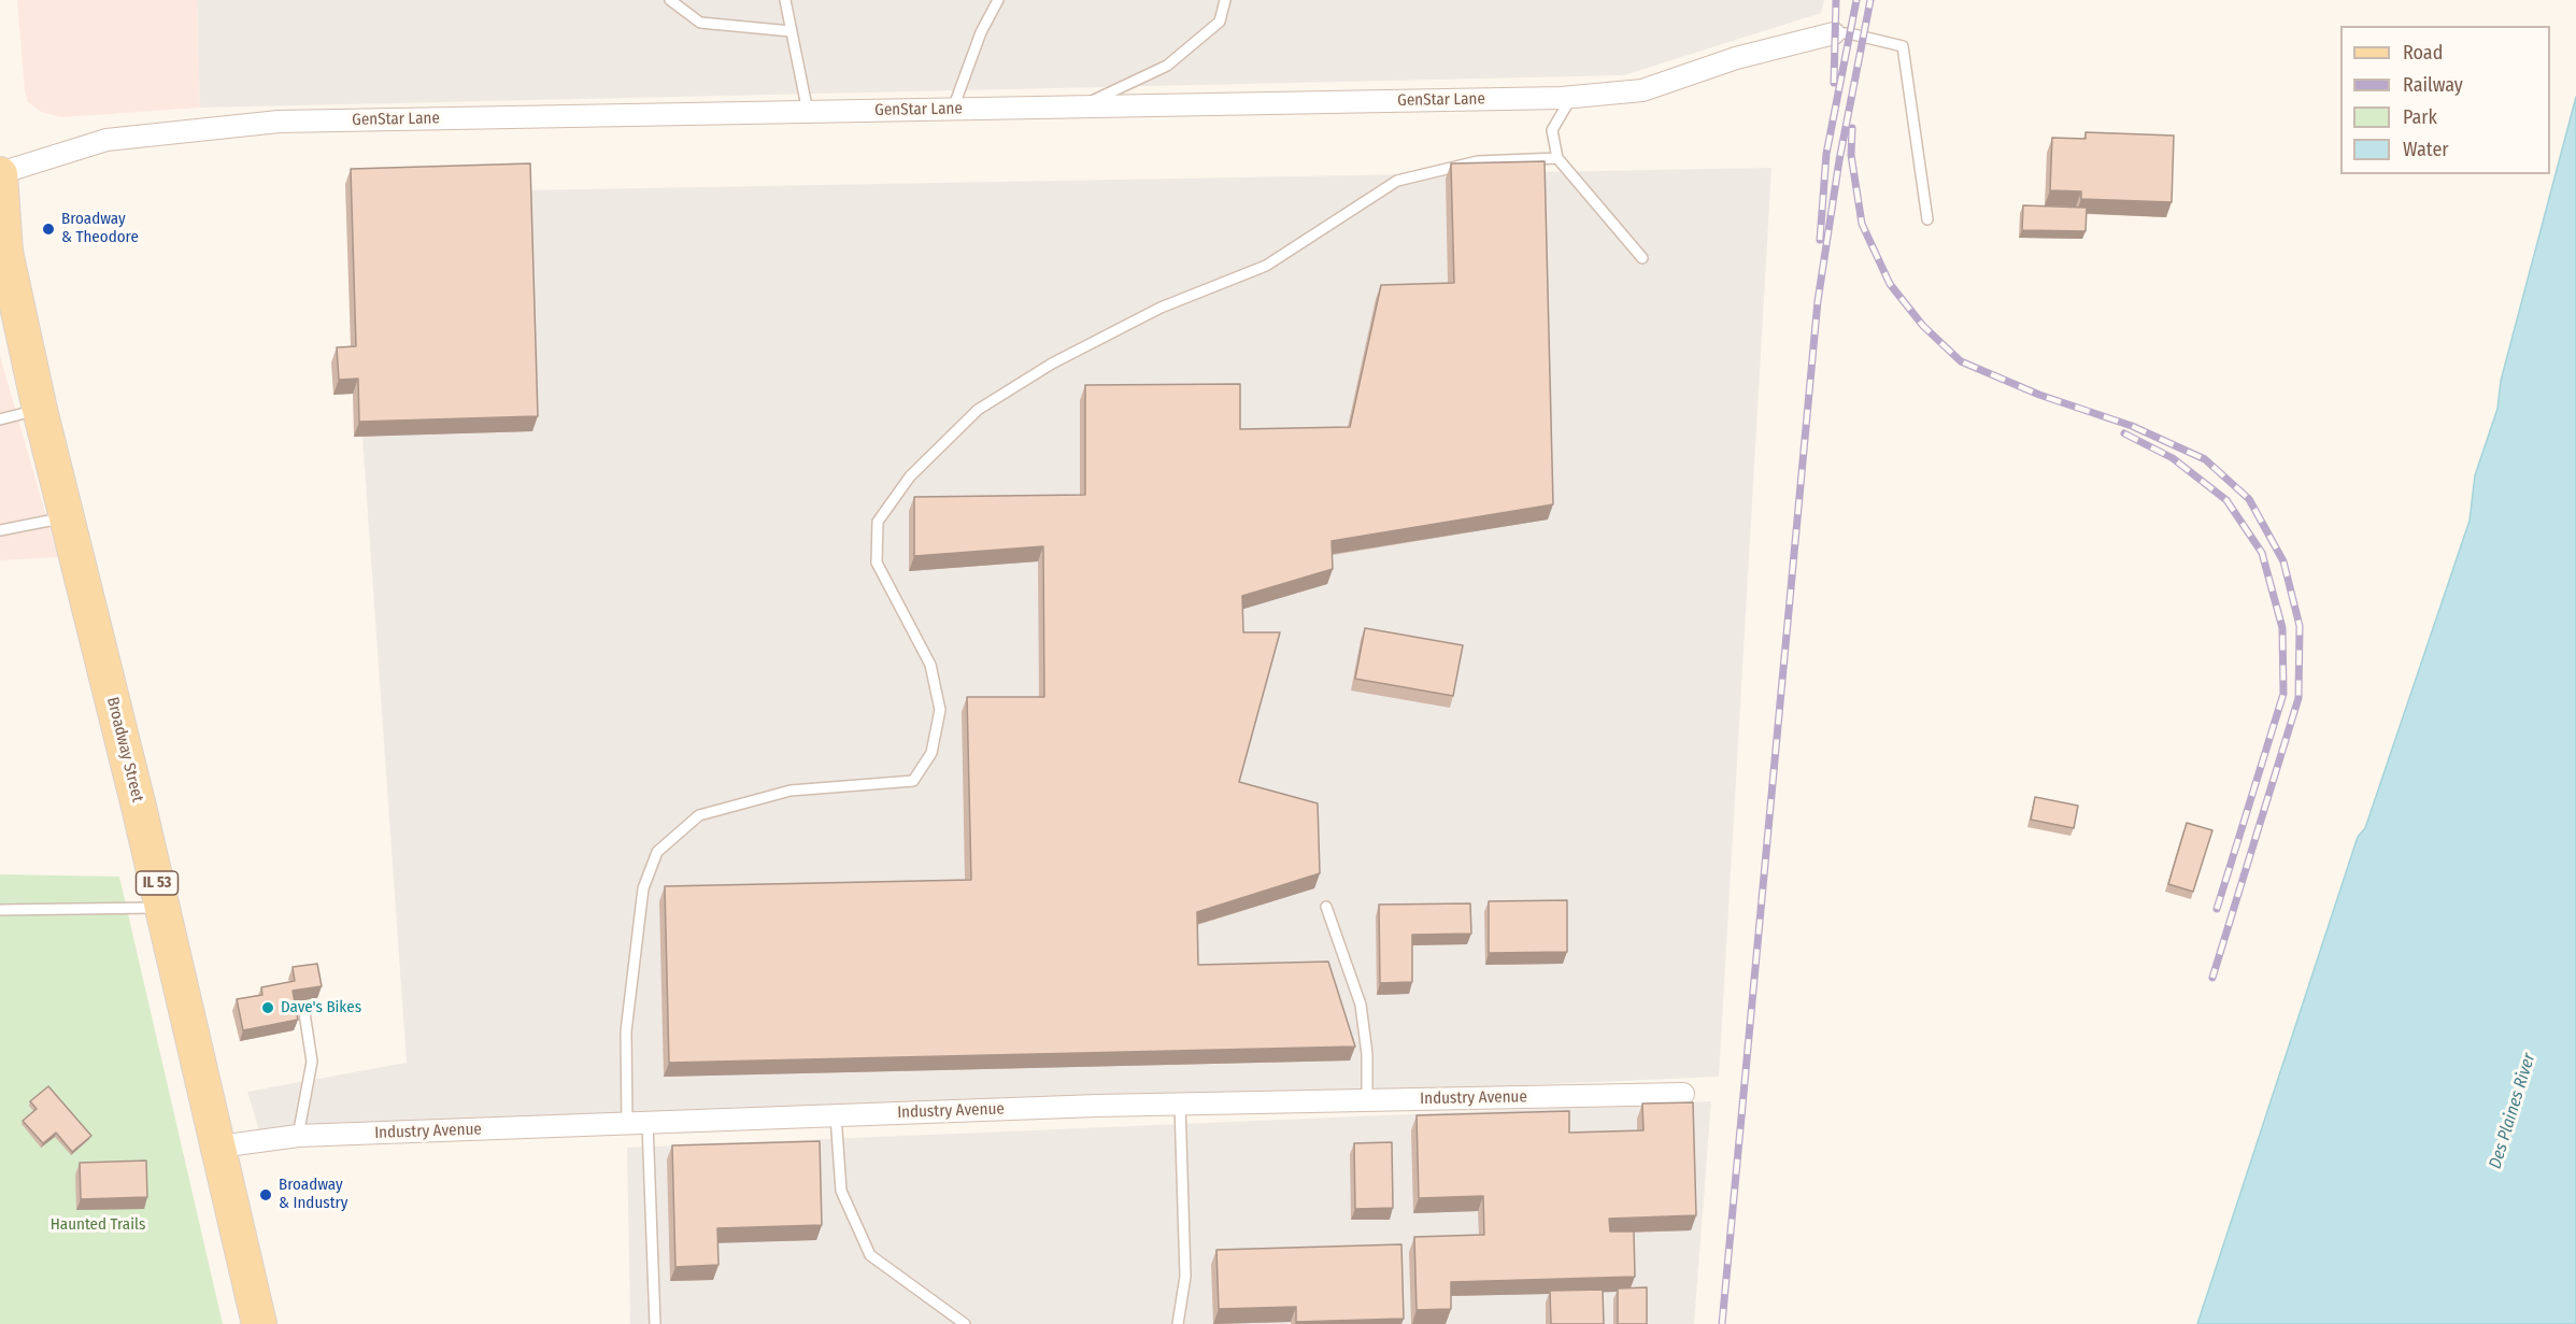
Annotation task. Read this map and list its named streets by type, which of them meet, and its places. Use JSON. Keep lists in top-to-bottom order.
{
  "streets": {
    "main road": ["Broadway Street", "IL 53"],
    "street": ["GenStar Lane", "Industry Avenue"]
  },
  "crossings": [
    ["GenStar Lane", "Broadway Street"],
    ["Broadway Street", "Industry Avenue"]
  ],
  "water": ["Des Plaines River"],
  "parks": ["Haunted Trails"],
  "places": ["Broadway & Theodore", "Dave's Bikes", "Broadway & Industry"],
  "legend": [
    "Road",
    "Railway",
    "Park",
    "Water"
  ]
}
